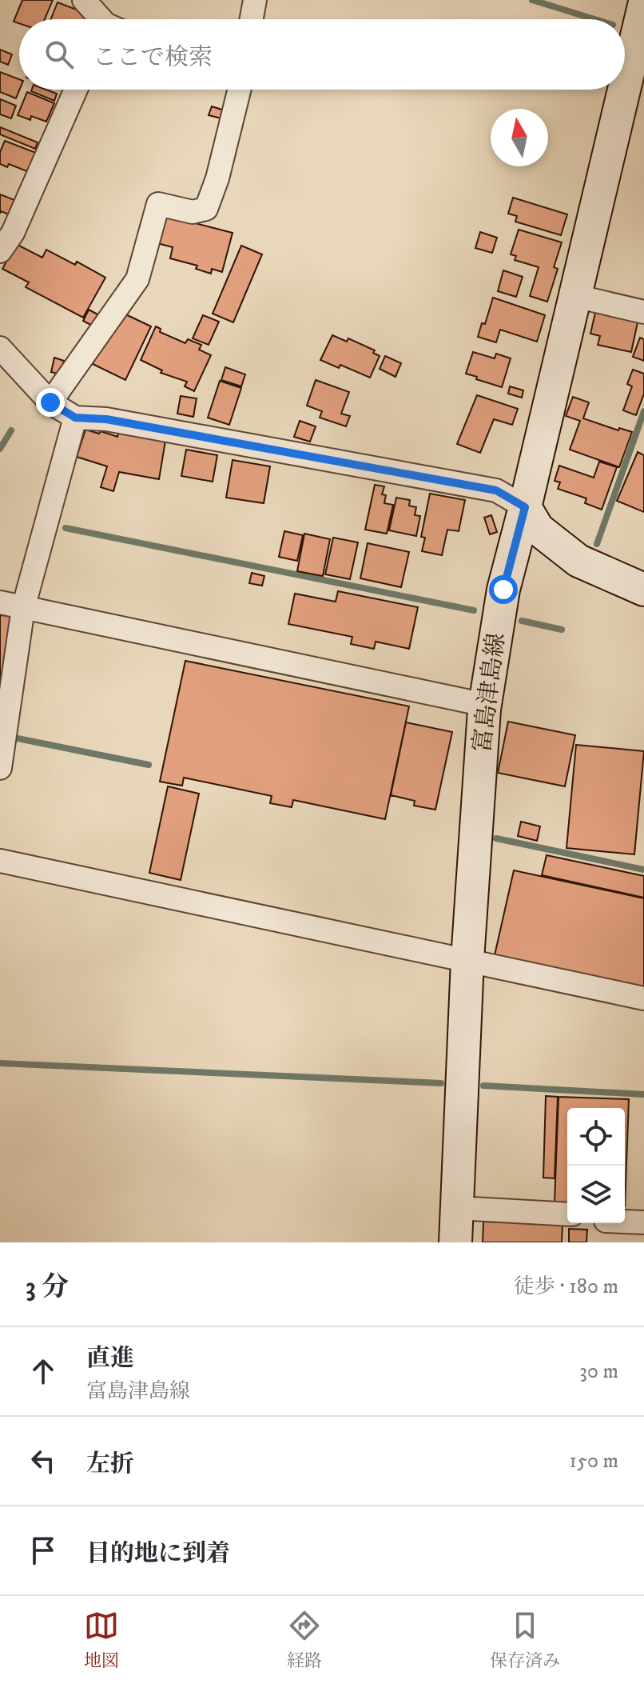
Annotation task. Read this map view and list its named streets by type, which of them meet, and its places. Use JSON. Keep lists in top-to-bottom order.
{
  "streets": {
    "main road": ["富島津島線"]
  },
  "north": "top",
  "page": {
    "search": "ここで検索",
    "heading": ["3 分", "徒歩 · 180 m"],
    "list": [
      ["直進", "富島津島線", "30 m"],
      ["左折", "150 m"],
      "目的地に到着"
    ],
    "nav": ["地図", "経路", "保存済み"]
  }
}
